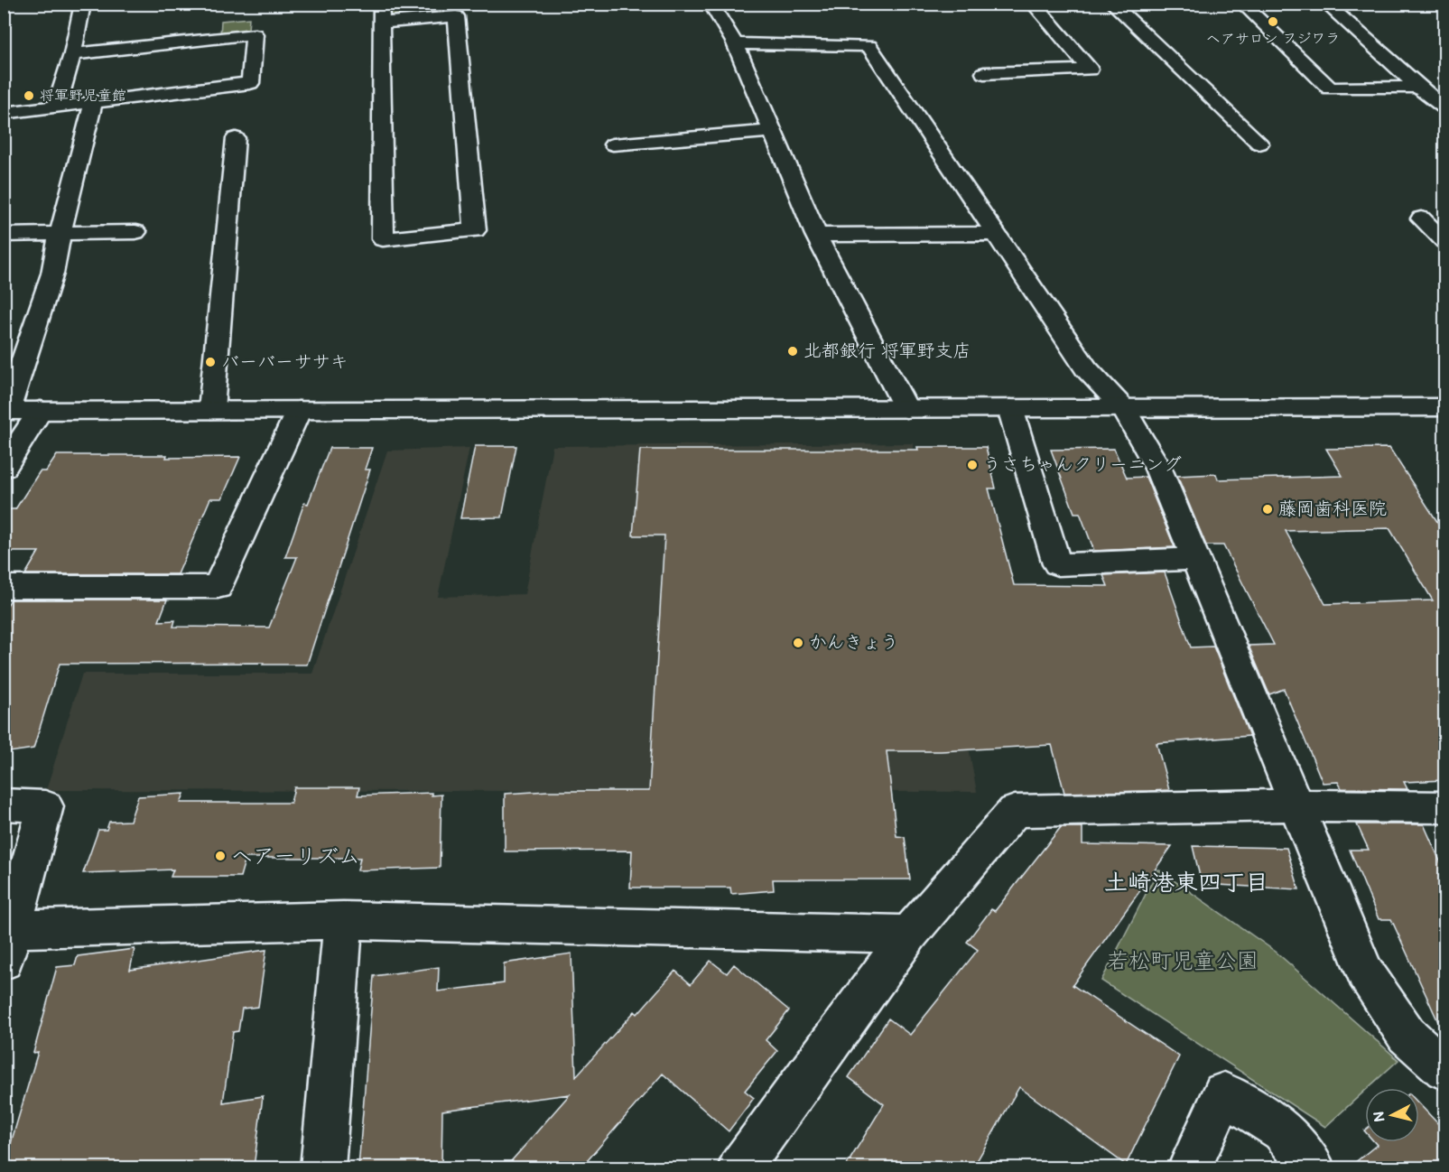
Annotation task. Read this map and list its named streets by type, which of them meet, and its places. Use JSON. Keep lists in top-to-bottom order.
{
  "districts": ["土崎港東四丁目"],
  "parks": ["若松町児童公園"],
  "places": [
    "ヘアサロン フジワラ",
    "将軍野児童館",
    "北都銀行 将軍野支店",
    "バーバーササキ",
    "うさちゃんクリーニング",
    "藤岡歯科医院",
    "かんきょう",
    "ヘアーリズム"
  ],
  "north": "left"
}
